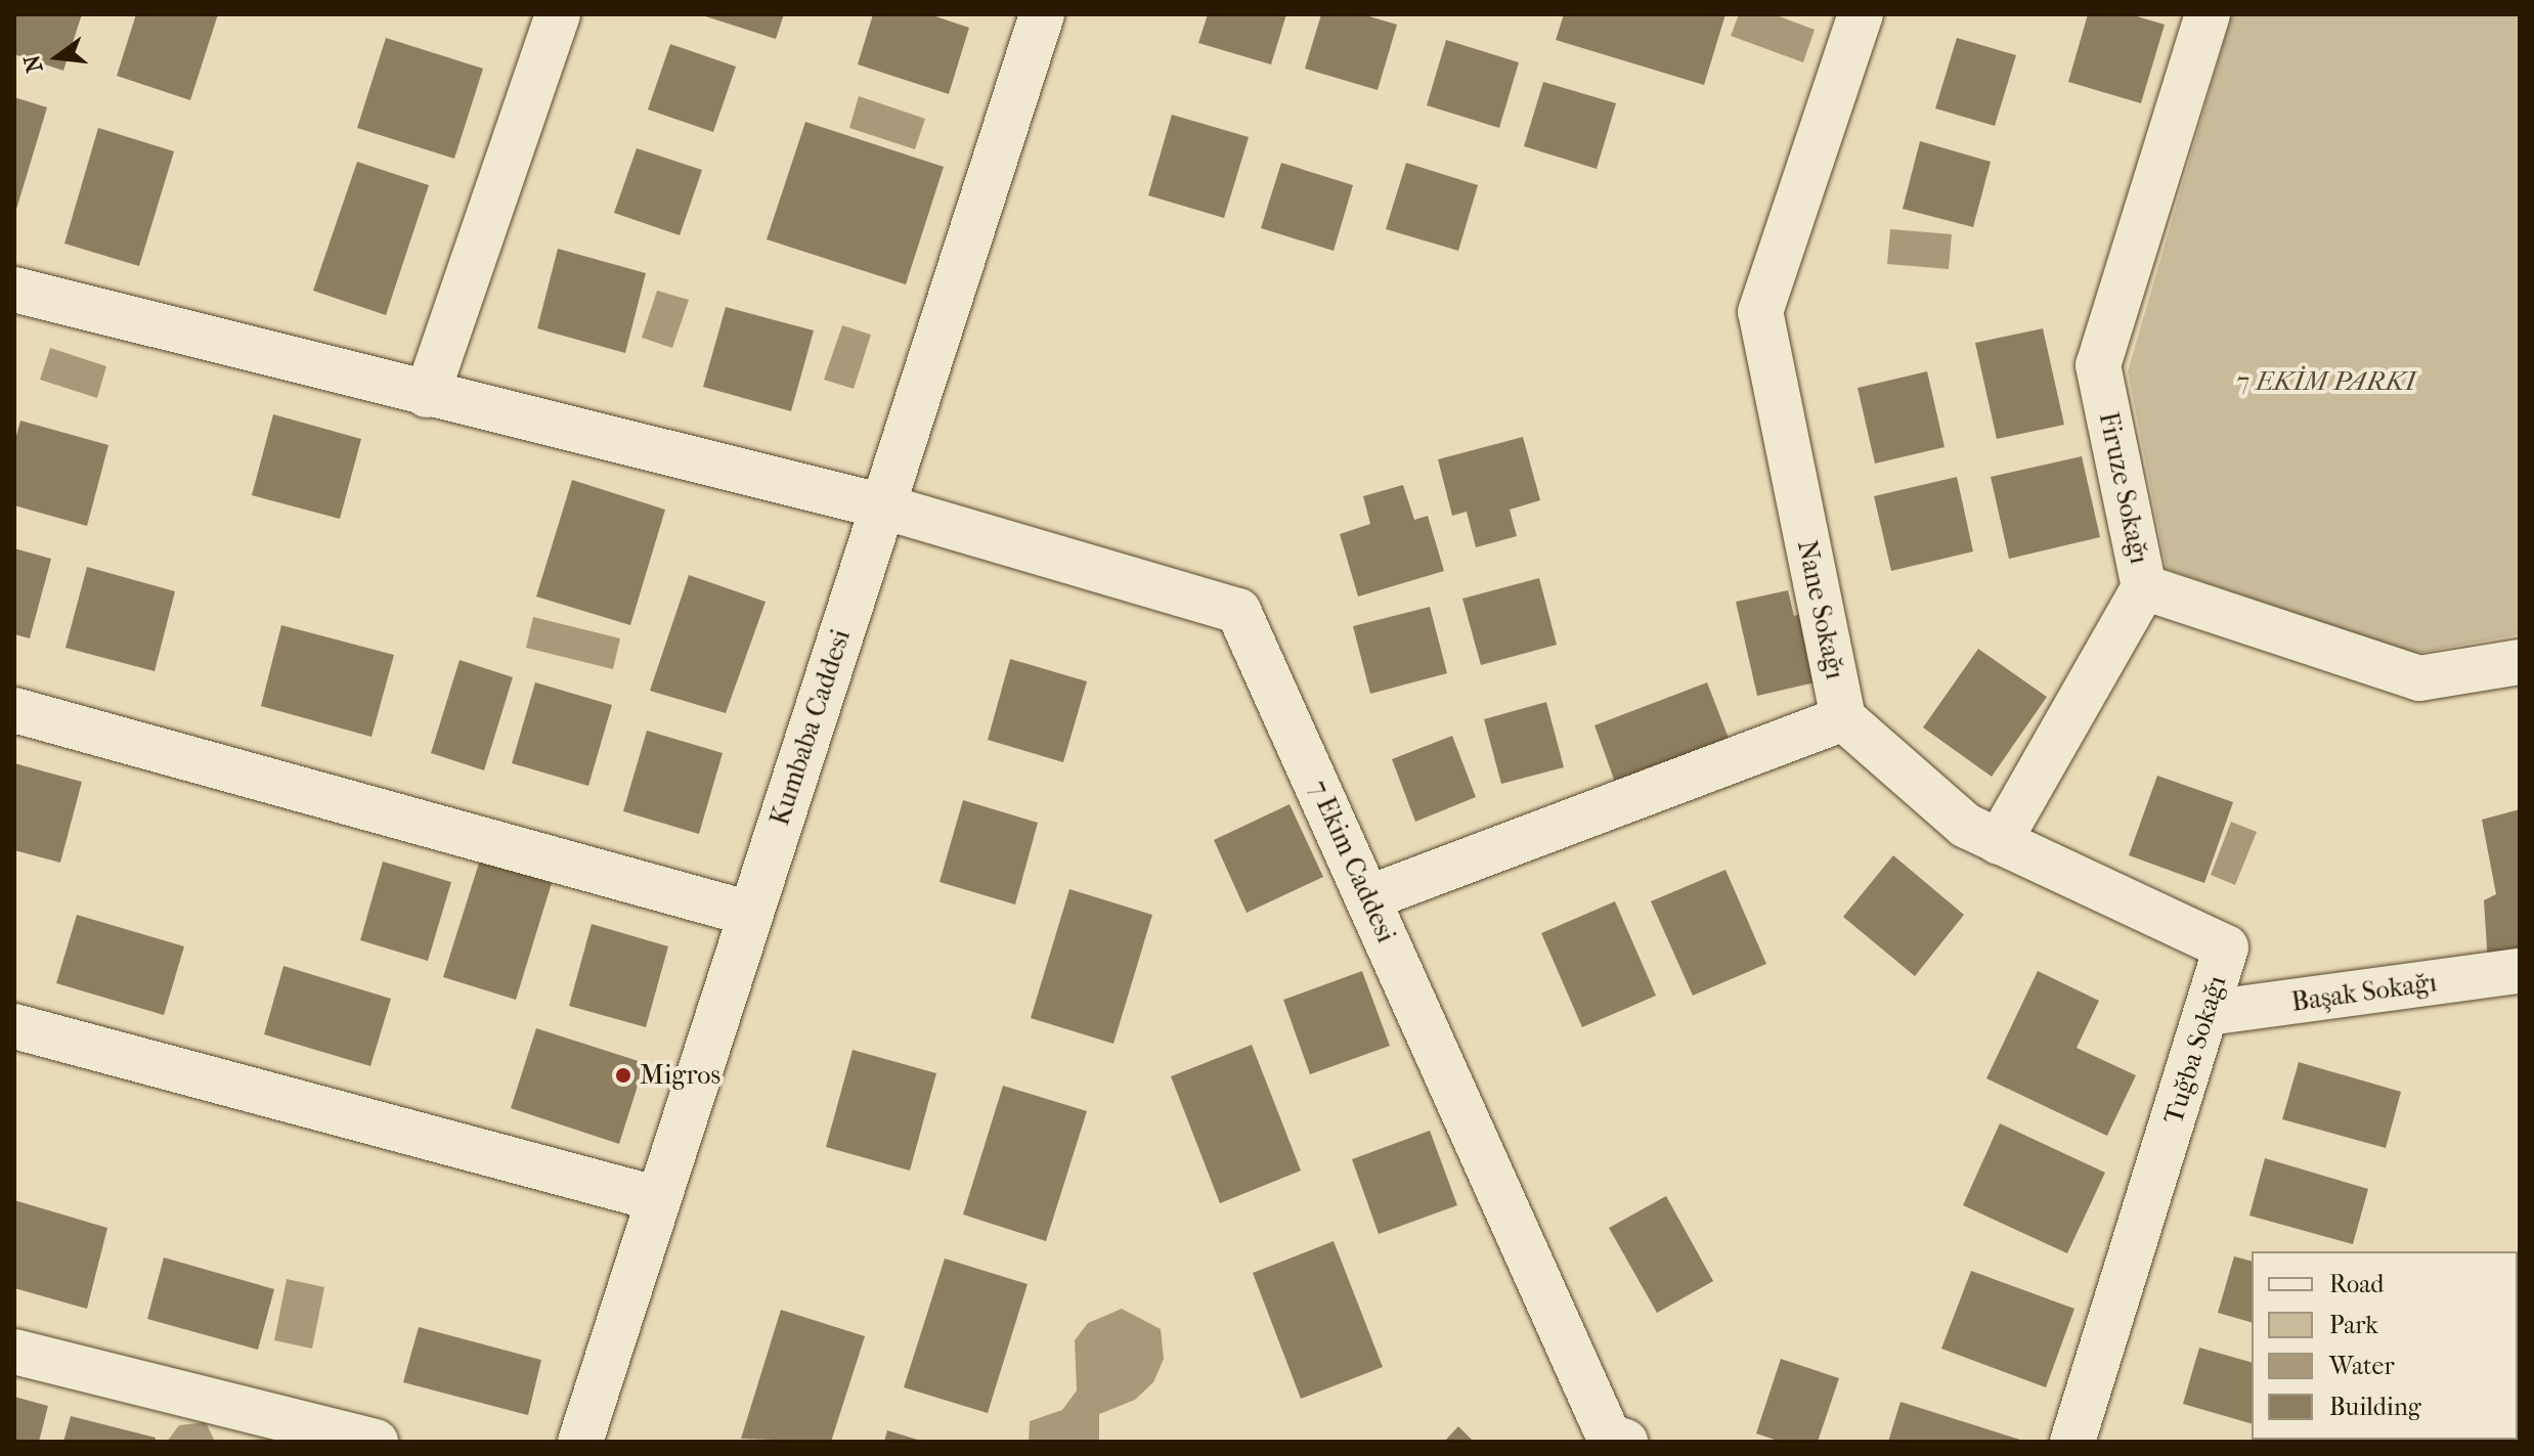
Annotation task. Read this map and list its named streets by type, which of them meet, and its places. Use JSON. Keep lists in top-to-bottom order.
{
  "streets": {
    "street": [
      "Firuze Sokağı",
      "Nane Sokağı",
      "Kumbaba Caddesi",
      "7 Ekim Caddesi",
      "Başak Sokağı",
      "Tuğba Sokağı"
    ]
  },
  "crossings": [
    ["Nane Sokağı", "Tuğba Sokağı"],
    ["Kumbaba Caddesi", "7 Ekim Caddesi"],
    ["Başak Sokağı", "Tuğba Sokağı"]
  ],
  "parks": ["7 EKİM PARKI"],
  "places": ["Migros"],
  "legend": [
    "Road",
    "Park",
    "Water",
    "Building"
  ],
  "north": "left"
}
